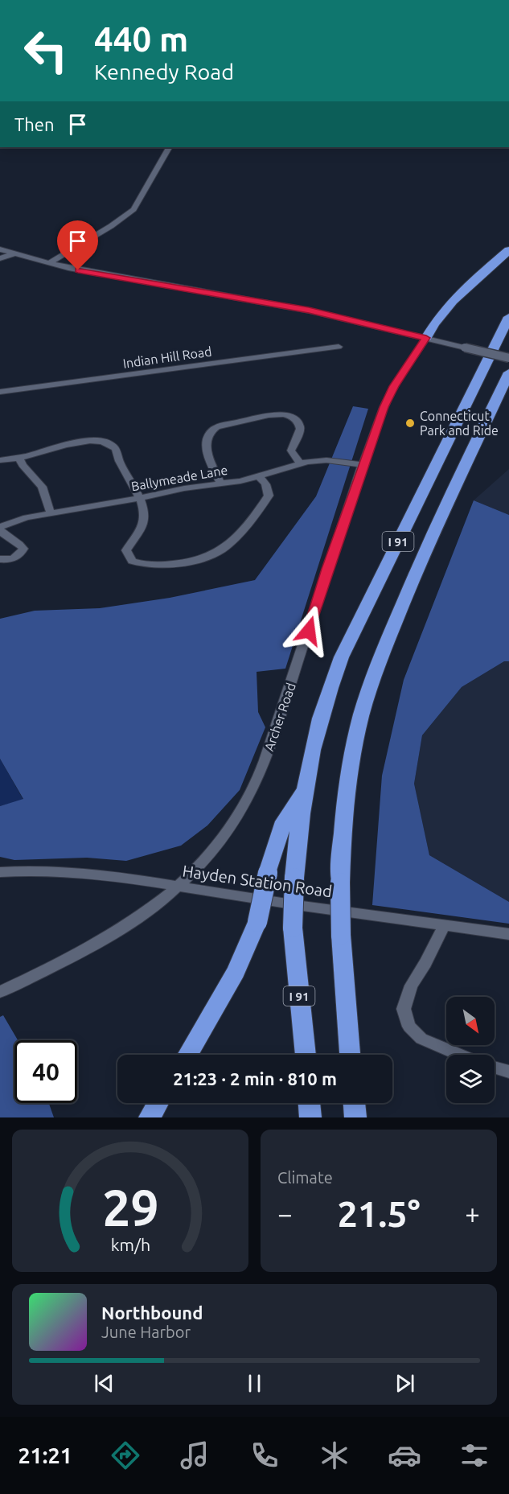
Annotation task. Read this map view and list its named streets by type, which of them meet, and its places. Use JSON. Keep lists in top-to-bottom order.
{
  "streets": {
    "highway": ["I 91"],
    "street": [
      "Indian Hill Road",
      "Ballymeade Lane",
      "Archer Road",
      "Hayden Station Road"
    ]
  },
  "crossings": [
    ["Ballymeade Lane", "Archer Road"],
    ["Archer Road", "Hayden Station Road"]
  ],
  "places": ["Connecticut Park and Ride"],
  "north": "bottom right",
  "page": {
    "turn": ["440 m", "Kennedy Road"],
    "then": "Then",
    "limit": "40",
    "trip": "21:23 · 2 min · 810 m",
    "tile": "Climate",
    "heat": ["−", "21.5°", "+"],
    "song": ["Northbound", "June Harbor"],
    "tabs": "21:21",
    "gauge": ["29", "km/h"]
  }
}
